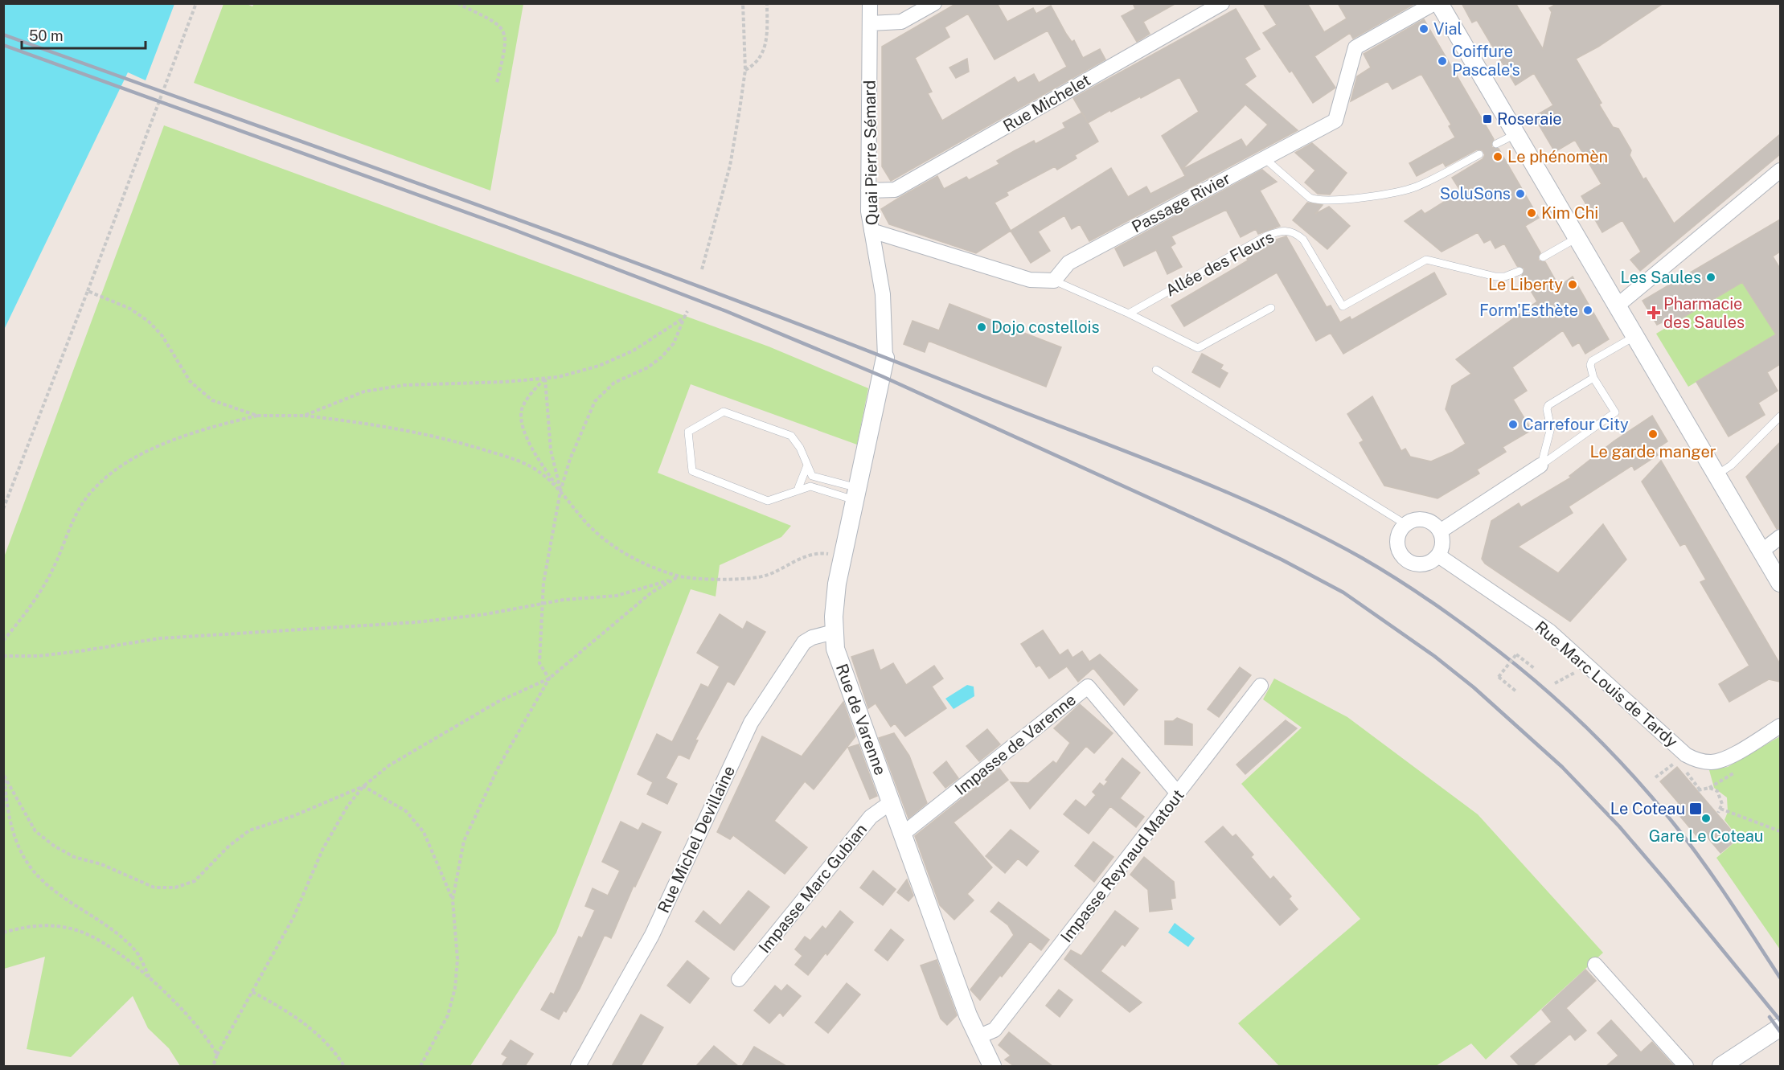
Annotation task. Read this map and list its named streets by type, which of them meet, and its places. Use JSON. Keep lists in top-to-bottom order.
{
  "streets": {
    "street": [
      "Rue Michelet",
      "Quai Pierre Sémard",
      "Passage Rivier",
      "Rue Marc Louis de Tardy",
      "Rue de Varenne",
      "Impasse de Varenne",
      "Rue Michel Devillaine",
      "Impasse Reynaud Matout",
      "Impasse Marc Gubian"
    ],
    "lane": ["Allée des Fleurs"]
  },
  "crossings": [
    ["Rue Michelet", "Quai Pierre Sémard"],
    ["Quai Pierre Sémard", "Rue de Varenne"],
    ["Rue de Varenne", "Impasse de Varenne"],
    ["Rue de Varenne", "Rue Michel Devillaine"],
    ["Rue de Varenne", "Impasse Reynaud Matout"],
    ["Rue de Varenne", "Impasse Marc Gubian"],
    ["Impasse de Varenne", "Impasse Reynaud Matout"]
  ],
  "places": {
    "other": [
      "Vial",
      "Coiffure Pascale's",
      "Le phénomèn",
      "SoluSons",
      "Kim Chi",
      "Les Saules",
      "Le Liberty",
      "Form'Esthète",
      "Dojo costellois",
      "Carrefour City",
      "Le garde manger",
      "Gare Le Coteau"
    ],
    "transit": ["Roseraie", "Le Coteau"],
    "health": ["Pharmacie des Saules"]
  },
  "scale_bar": "50 m"
}
